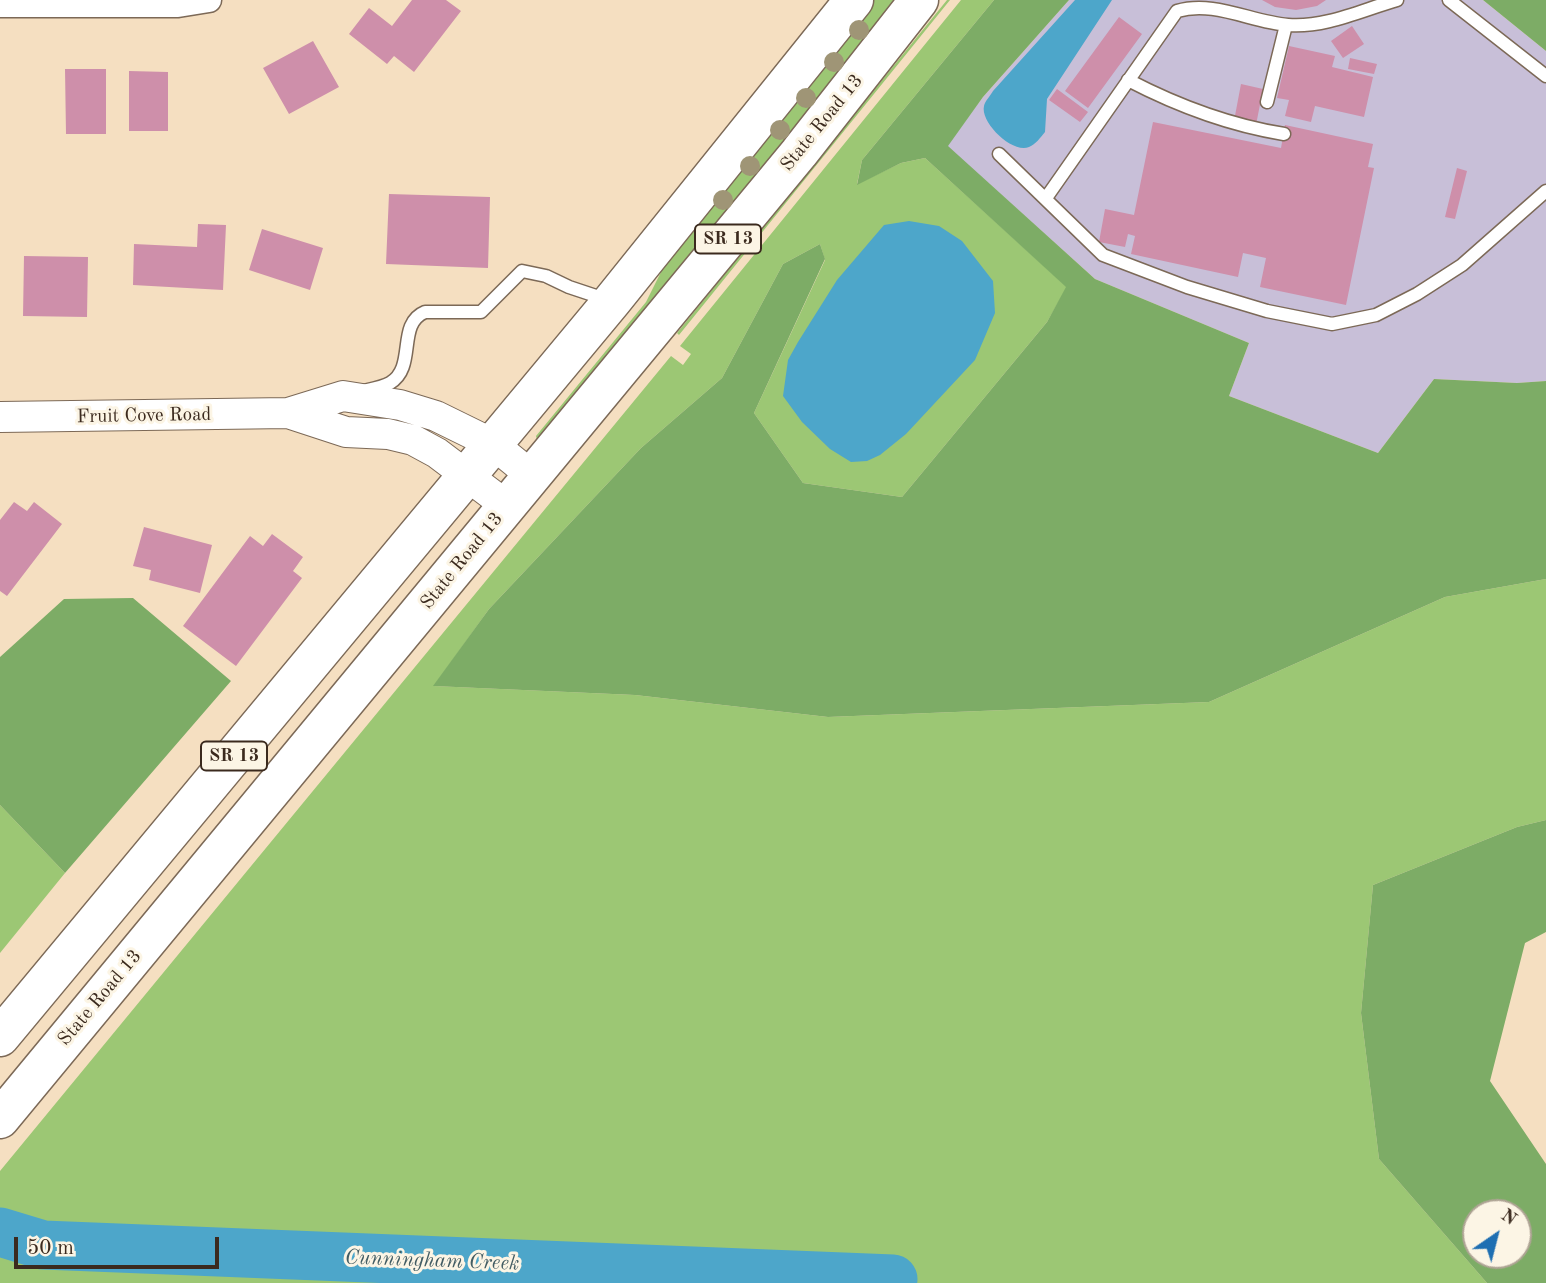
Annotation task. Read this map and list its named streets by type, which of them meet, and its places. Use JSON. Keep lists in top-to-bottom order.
{
  "streets": {
    "main road": ["State Road 13", "SR 13"],
    "street": ["Fruit Cove Road"]
  },
  "crossings": [
    ["State Road 13", "Fruit Cove Road"],
    ["SR 13", "Fruit Cove Road"]
  ],
  "water": ["Cunningham Creek"],
  "scale_bar": "50 m",
  "north": "top right"
}
